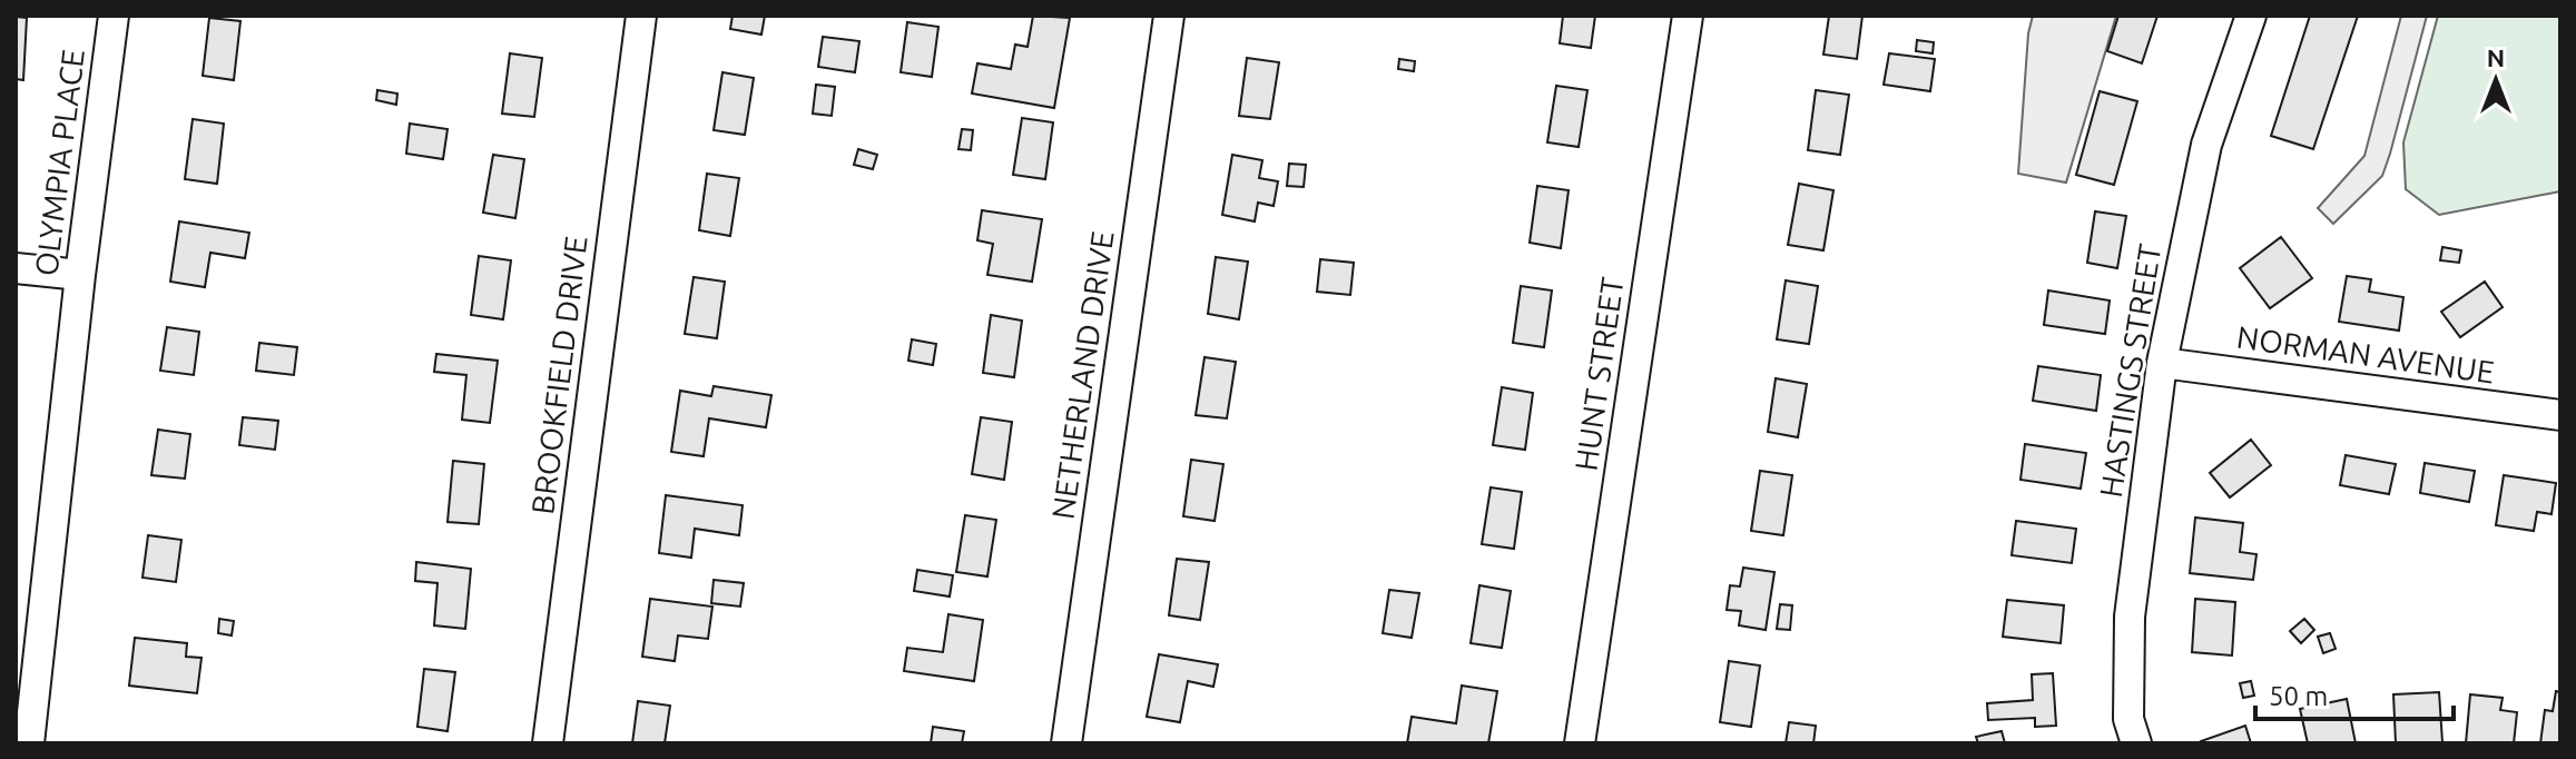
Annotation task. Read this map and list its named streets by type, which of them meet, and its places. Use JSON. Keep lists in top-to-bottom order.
{
  "streets": {
    "street": [
      "OLYMPIA PLACE",
      "NORMAN AVENUE",
      "HASTINGS STREET",
      "HUNT STREET",
      "BROOKFIELD DRIVE",
      "NETHERLAND DRIVE"
    ]
  },
  "crossings": [
    ["NORMAN AVENUE", "HASTINGS STREET"]
  ],
  "scale_bar": "50 m",
  "north": "top"
}
